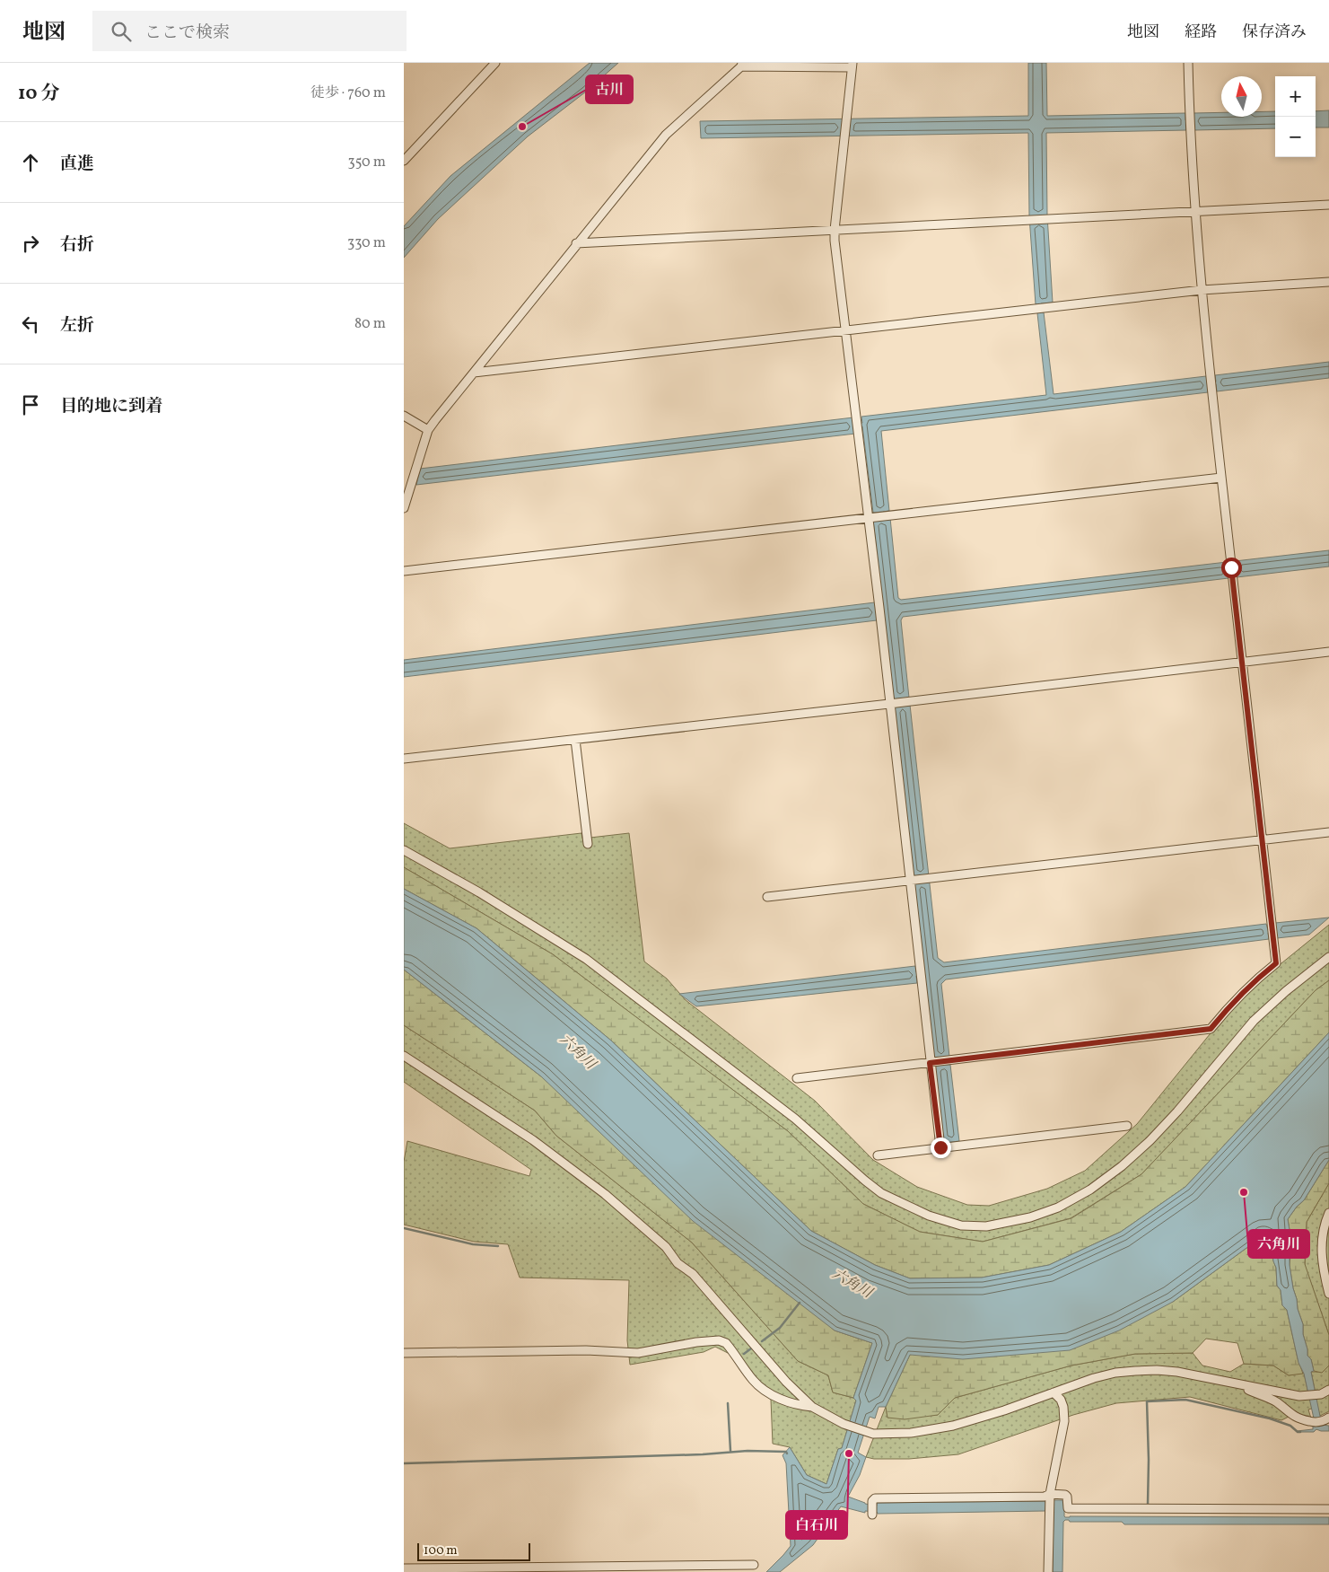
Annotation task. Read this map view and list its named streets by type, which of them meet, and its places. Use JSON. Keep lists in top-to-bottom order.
{
  "water": ["六角川"],
  "places": ["古川", "六角川", "白石川"],
  "scale_bar": "100 m",
  "north": "top",
  "page": {
    "header": "地図",
    "search": "ここで検索",
    "nav": ["地図", "経路", "保存済み"],
    "heading": ["10 分", "徒歩 · 760 m"],
    "map_buttons": ["+", "−"],
    "list": [
      ["直進", "350 m"],
      ["右折", "330 m"],
      ["左折", "80 m"],
      "目的地に到着"
    ],
    "scale": "100 m"
  }
}
